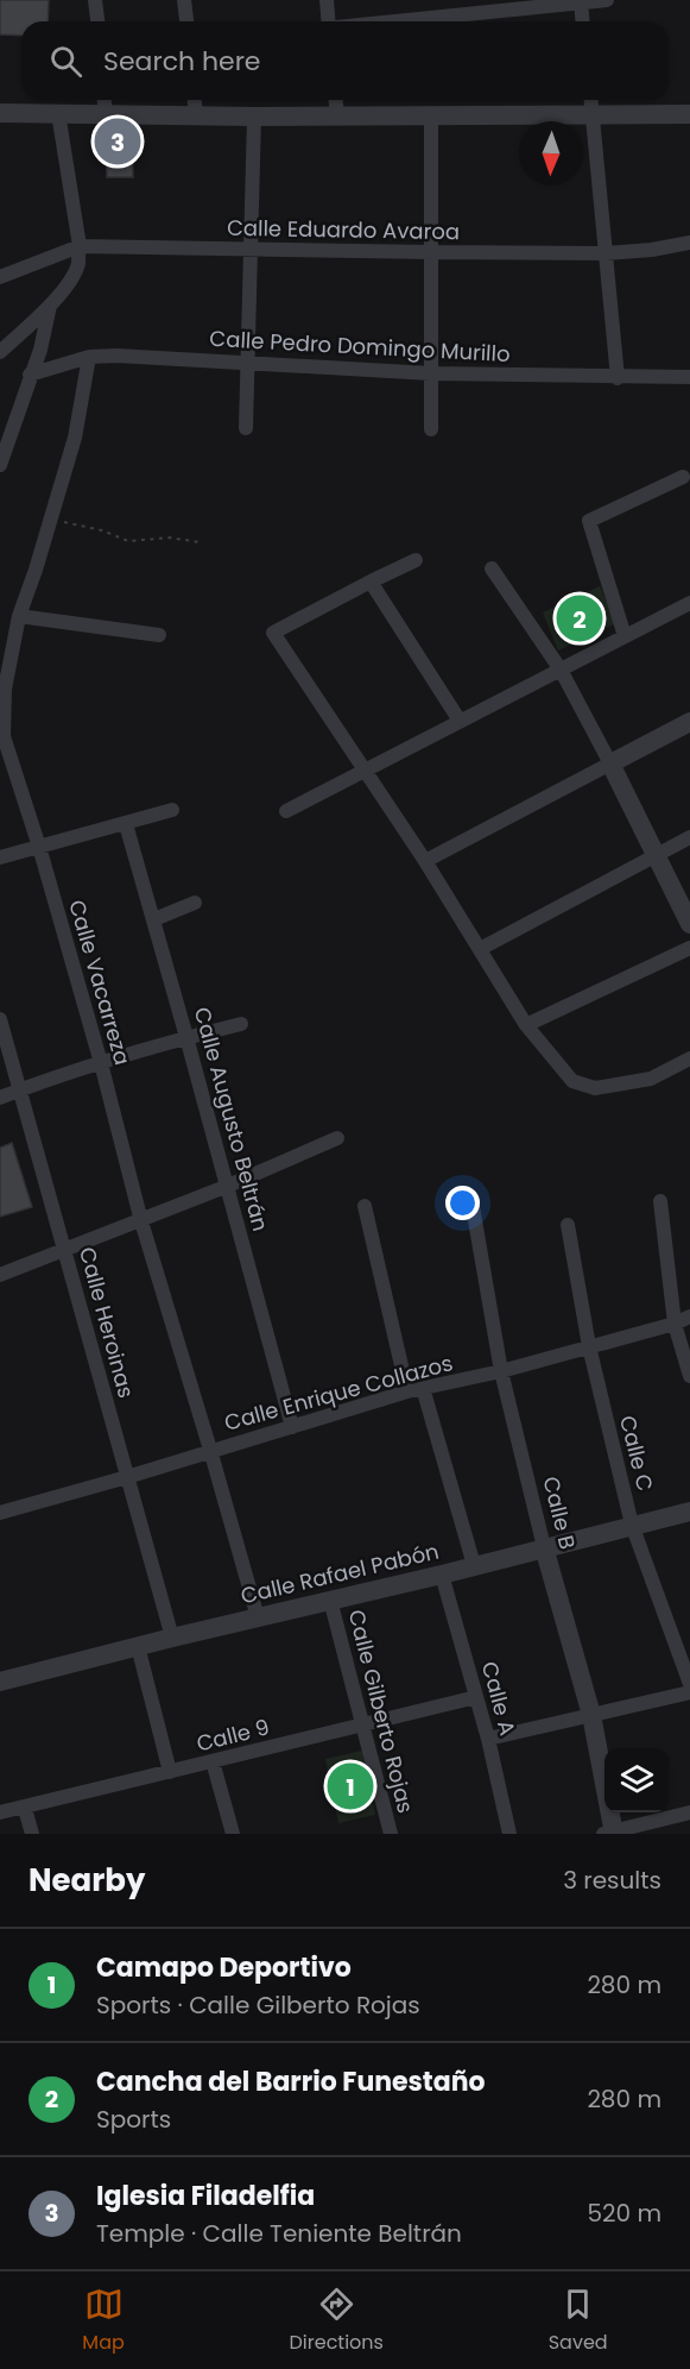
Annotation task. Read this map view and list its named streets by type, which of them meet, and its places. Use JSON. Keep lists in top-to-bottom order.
{
  "streets": {
    "street": [
      "Calle Eduardo Avaroa",
      "Calle Pedro Domingo Murillo",
      "Calle Vacarreza",
      "Calle Augusto Beltrán",
      "Calle Heroinas",
      "Calle Enrique Collazos",
      "Calle C",
      "Calle B",
      "Calle Rafael Pabón",
      "Calle A",
      "Calle Gilberto Rojas",
      "Calle 9"
    ]
  },
  "crossings": [
    ["Calle Pedro Domingo Murillo", "Calle Vacarreza"],
    ["Calle Vacarreza", "Calle Enrique Collazos"],
    ["Calle Vacarreza", "Calle Rafael Pabón"],
    ["Calle Augusto Beltrán", "Calle Enrique Collazos"],
    ["Calle Heroinas", "Calle Enrique Collazos"],
    ["Calle Heroinas", "Calle Rafael Pabón"],
    ["Calle Enrique Collazos", "Calle C"],
    ["Calle Enrique Collazos", "Calle B"],
    ["Calle C", "Calle Rafael Pabón"],
    ["Calle B", "Calle Rafael Pabón"],
    ["Calle Rafael Pabón", "Calle A"],
    ["Calle Rafael Pabón", "Calle Gilberto Rojas"],
    ["Calle A", "Calle 9"],
    ["Calle Gilberto Rojas", "Calle 9"]
  ],
  "north": "bottom",
  "page": {
    "search": "Search here",
    "pins": ["3", "2", "1"],
    "heading": ["Nearby", "3 results"],
    "list": [
      {
        "mark": "1",
        "name": "Camapo Deportivo",
        "note": "Sports · Calle Gilberto Rojas",
        "value": "280 m"
      },
      {
        "mark": "2",
        "name": "Cancha del Barrio Funestaño",
        "note": "Sports",
        "value": "280 m"
      },
      {
        "mark": "3",
        "name": "Iglesia Filadelfia",
        "note": "Temple · Calle Teniente Beltrán",
        "value": "520 m"
      }
    ],
    "nav": ["Map", "Directions", "Saved"]
  }
}
